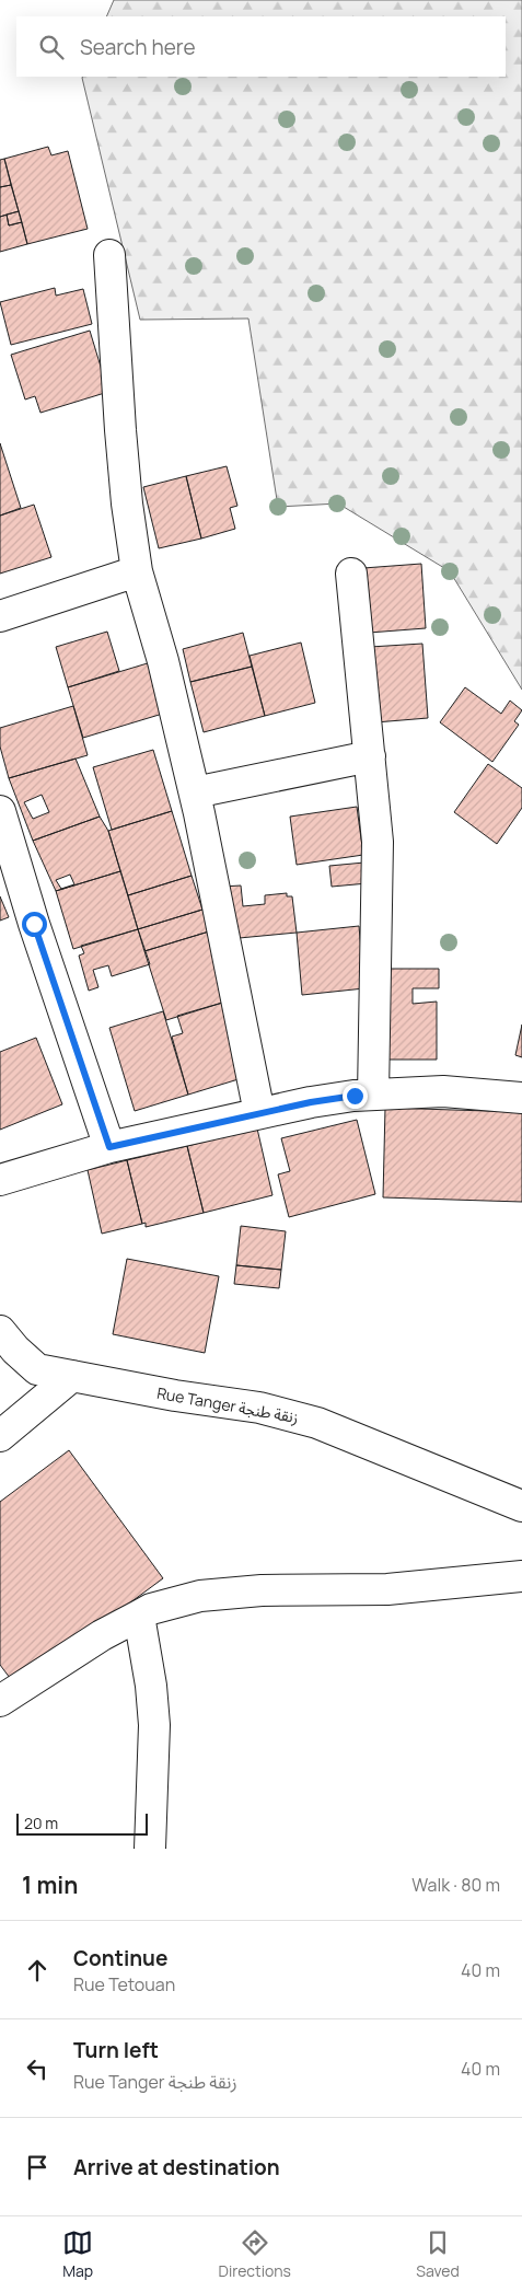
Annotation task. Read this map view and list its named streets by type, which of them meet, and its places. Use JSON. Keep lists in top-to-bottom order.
{
  "streets": {
    "street": ["Rue Tanger زنقة طنجة"]
  },
  "scale_bar": "20 m",
  "page": {
    "search": "Search here",
    "scale": "20 m",
    "heading": ["1 min", "Walk · 80 m"],
    "list": [
      ["Continue", "Rue Tetouan", "40 m"],
      ["Turn left", "Rue Tanger زنقة طنجة", "40 m"],
      "Arrive at destination"
    ],
    "nav": ["Map", "Directions", "Saved"]
  }
}
